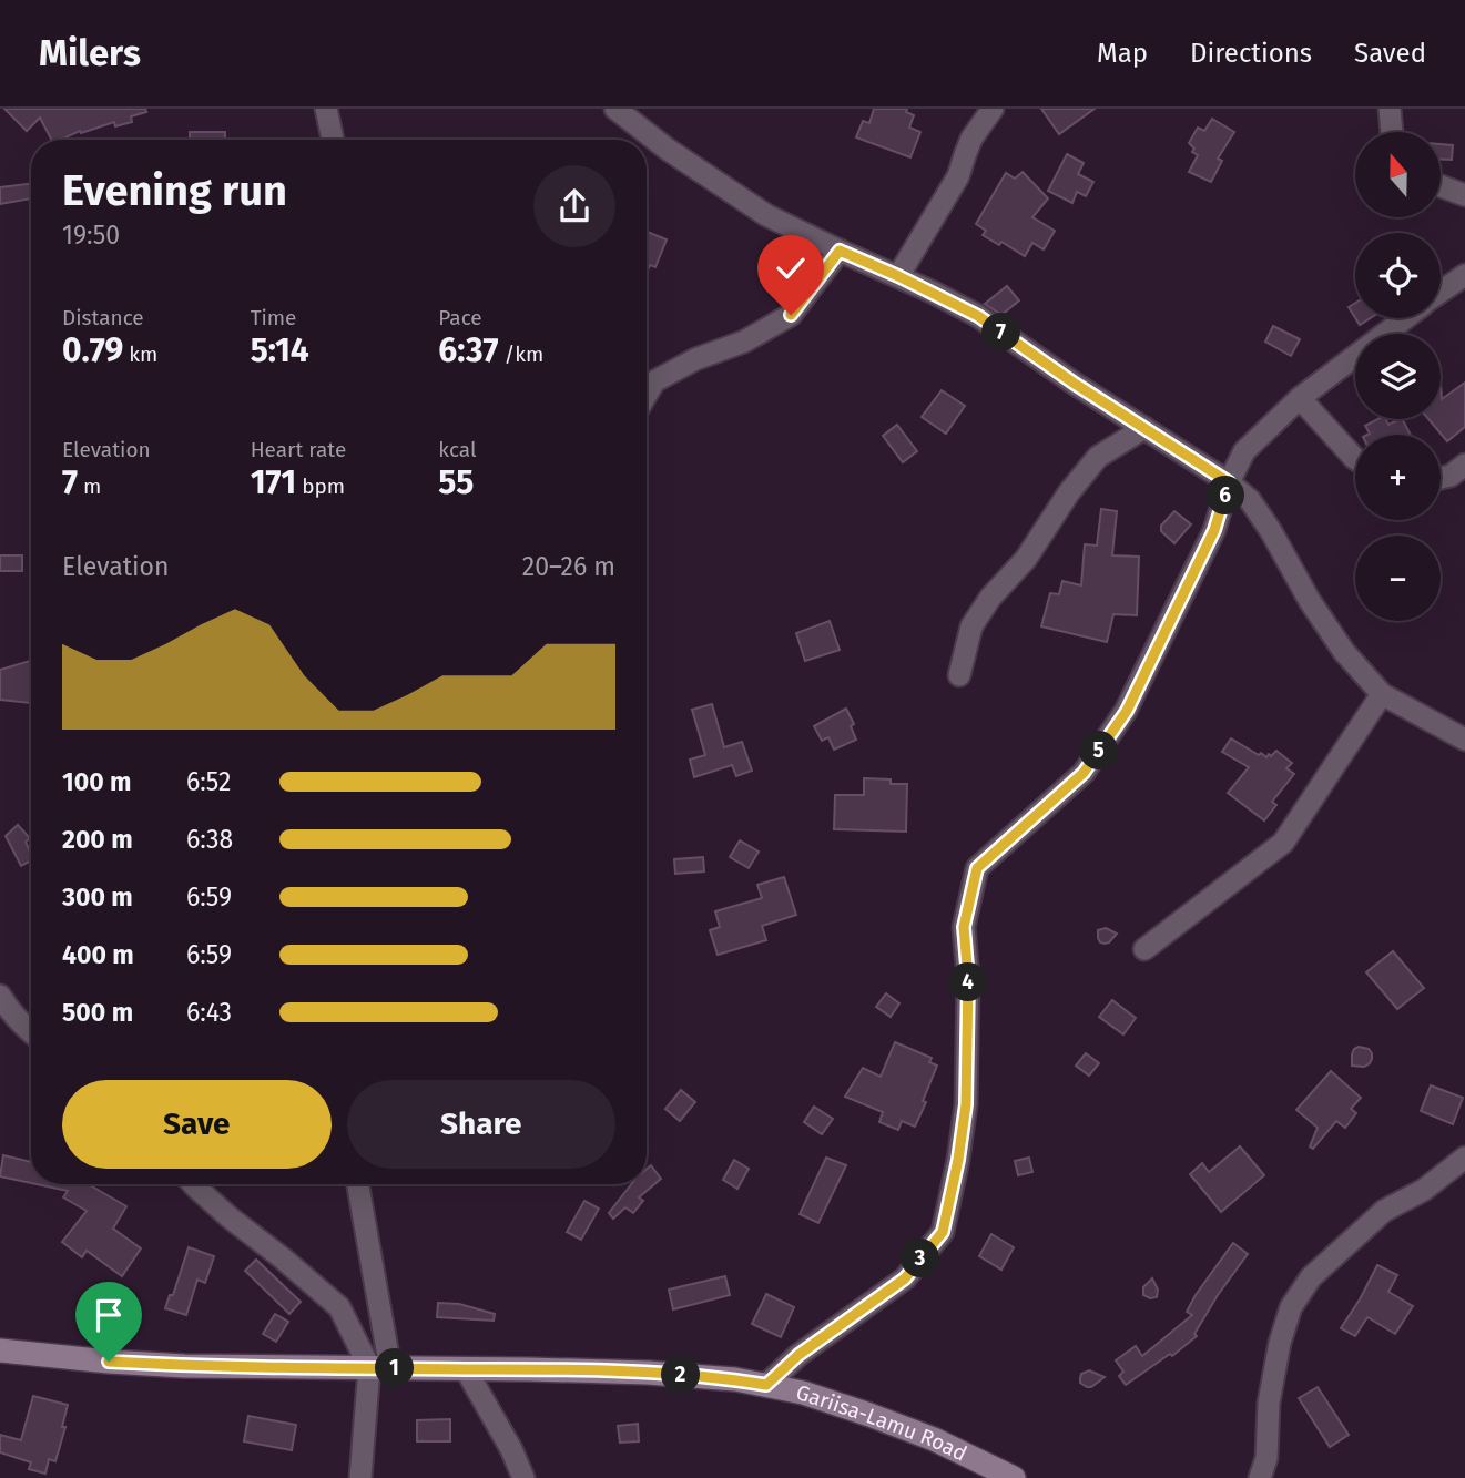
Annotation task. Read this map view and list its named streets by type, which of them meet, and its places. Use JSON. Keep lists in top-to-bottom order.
{
  "streets": {
    "street": ["Gariisa-Lamu Road"]
  },
  "north": "top",
  "page": {
    "header": "Milers",
    "nav": ["Map", "Directions", "Saved"],
    "map_buttons": ["+", "−"],
    "heading": ["Evening run", "19:50"],
    "stats": [
      ["Distance", "0.79 km"],
      ["Time", "5:14"],
      ["Pace", "6:37 /km"],
      ["Elevation", "7 m"],
      ["Heart rate", "171 bpm"],
      ["kcal", "55"]
    ],
    "pins": [
      "7",
      "6",
      "5",
      "4",
      "3",
      "1",
      "2"
    ],
    "chart": ["Elevation", "20–26 m"],
    "list": [
      {
        "name": "100 m",
        "note": "6:52"
      },
      {
        "name": "200 m",
        "note": "6:38"
      },
      {
        "name": "300 m",
        "note": "6:59"
      },
      {
        "name": "400 m",
        "note": "6:59"
      },
      {
        "name": "500 m",
        "note": "6:43"
      }
    ],
    "buttons": ["Save", "Share"]
  }
}
